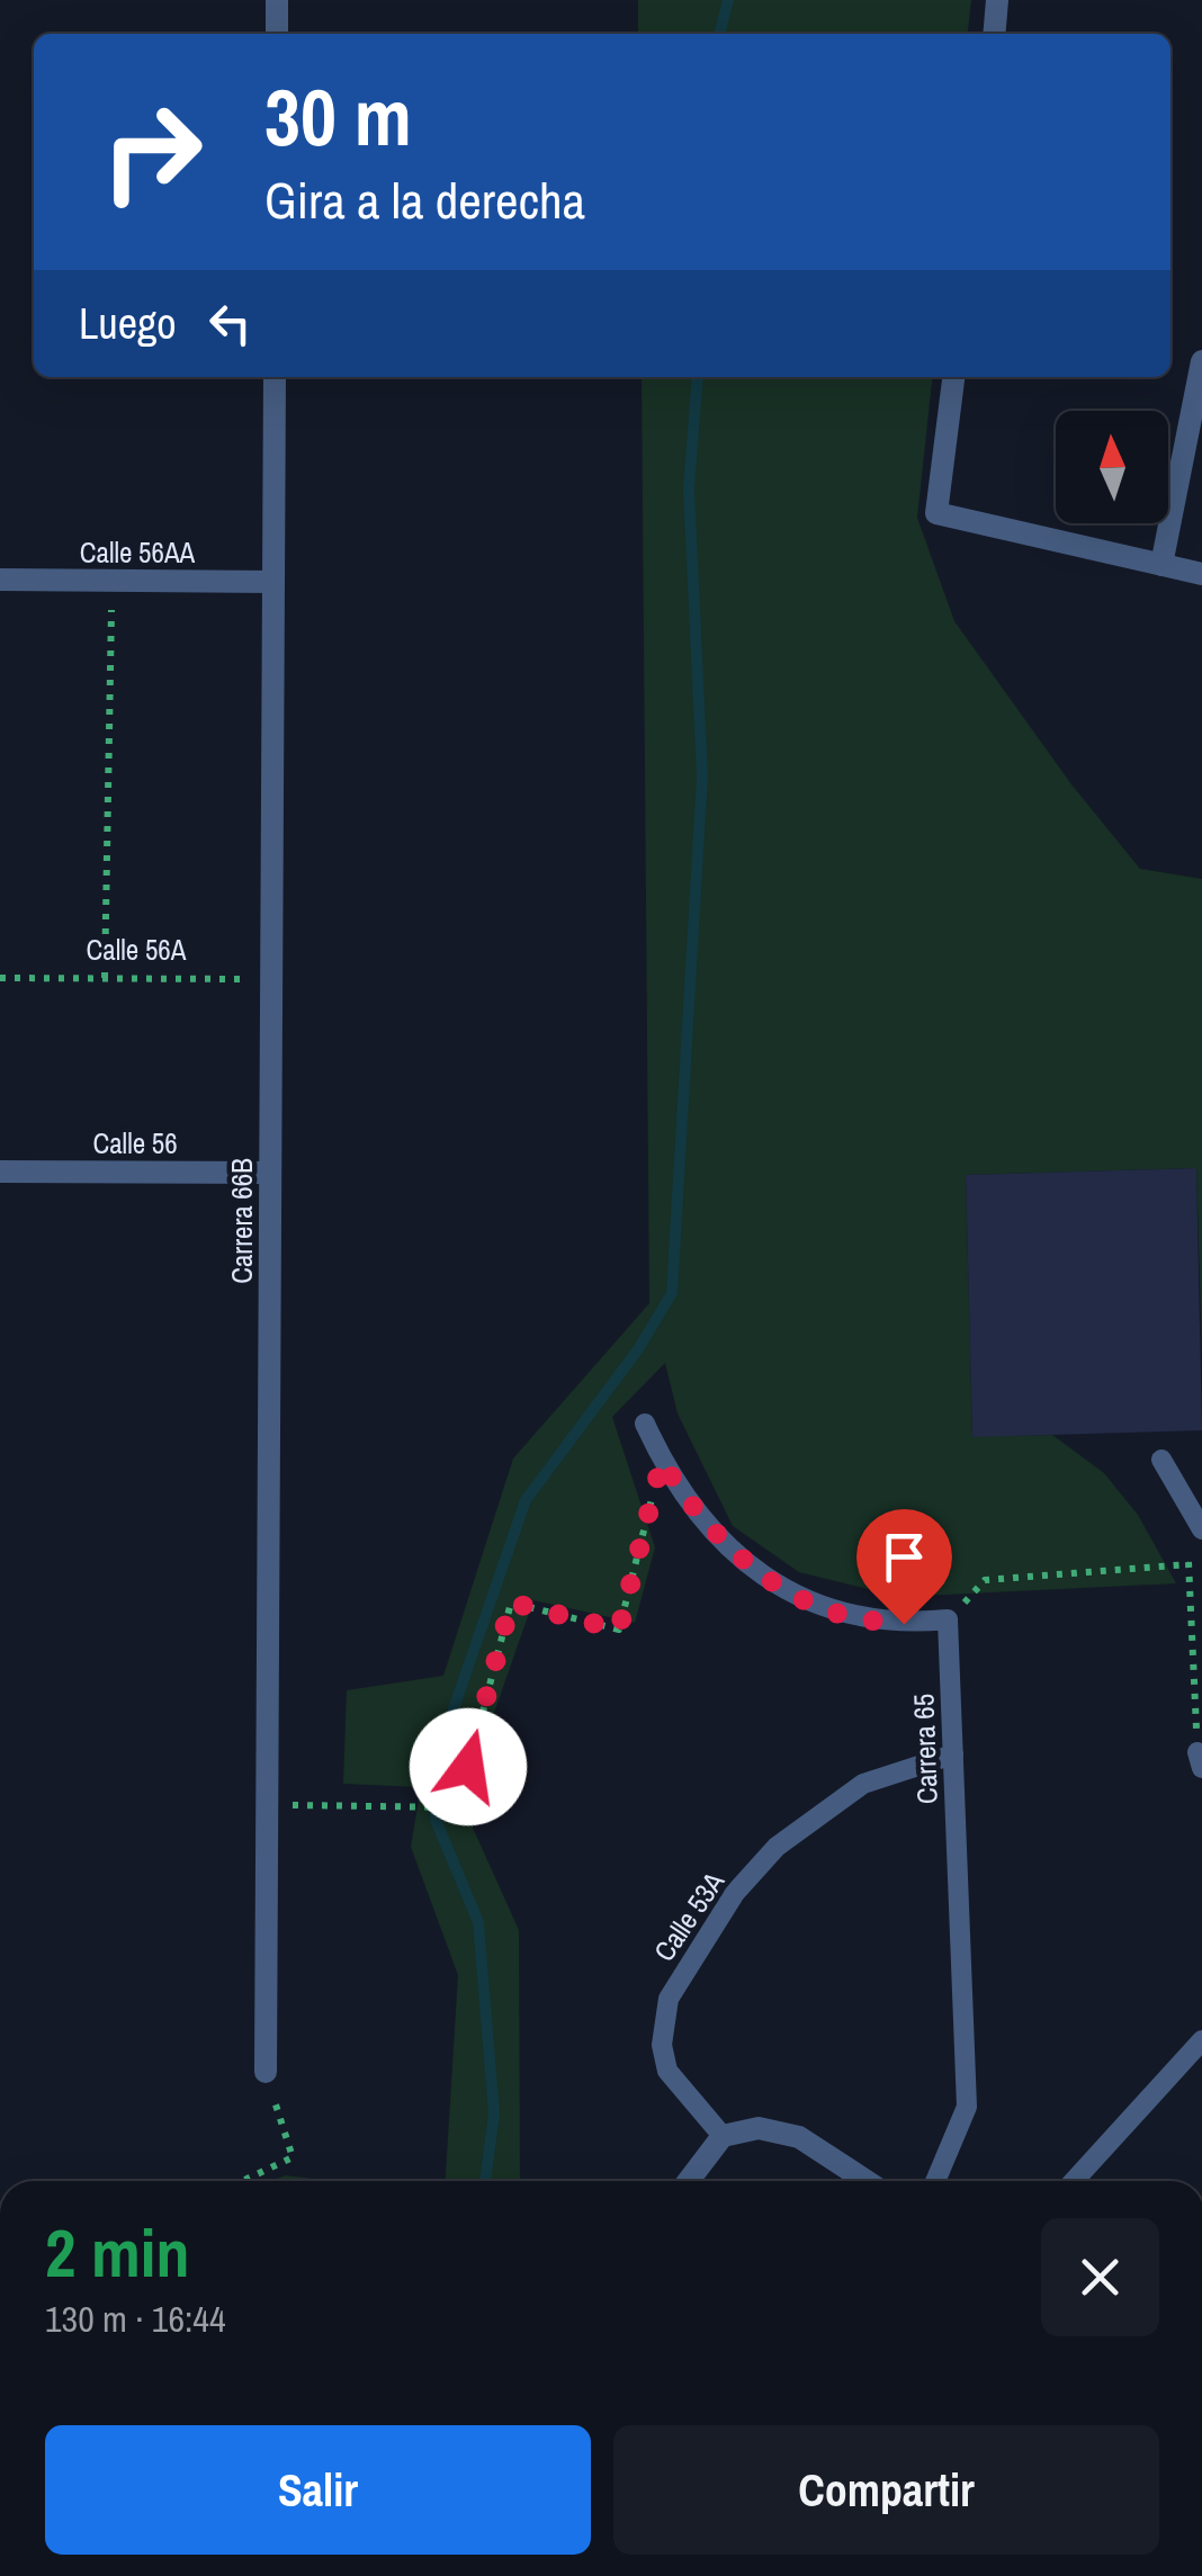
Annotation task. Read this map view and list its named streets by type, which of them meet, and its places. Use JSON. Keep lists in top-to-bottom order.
{
  "streets": {
    "street": ["Calle 56AA", "Calle 56", "Carrera 66B"],
    "lane": ["Carrera 65", "Calle 53A"],
    "path": ["Calle 56A"]
  },
  "crossings": [
    ["Calle 56AA", "Carrera 66B"],
    ["Calle 56A", "Carrera 66B"],
    ["Calle 56", "Carrera 66B"],
    ["Carrera 65", "Calle 53A"]
  ],
  "north": "top",
  "page": {
    "turn": ["30 m", "Gira a la derecha"],
    "then": "Luego",
    "heading": ["2 min", "130 m · 16:44"],
    "buttons": ["Salir", "Compartir"]
  }
}
